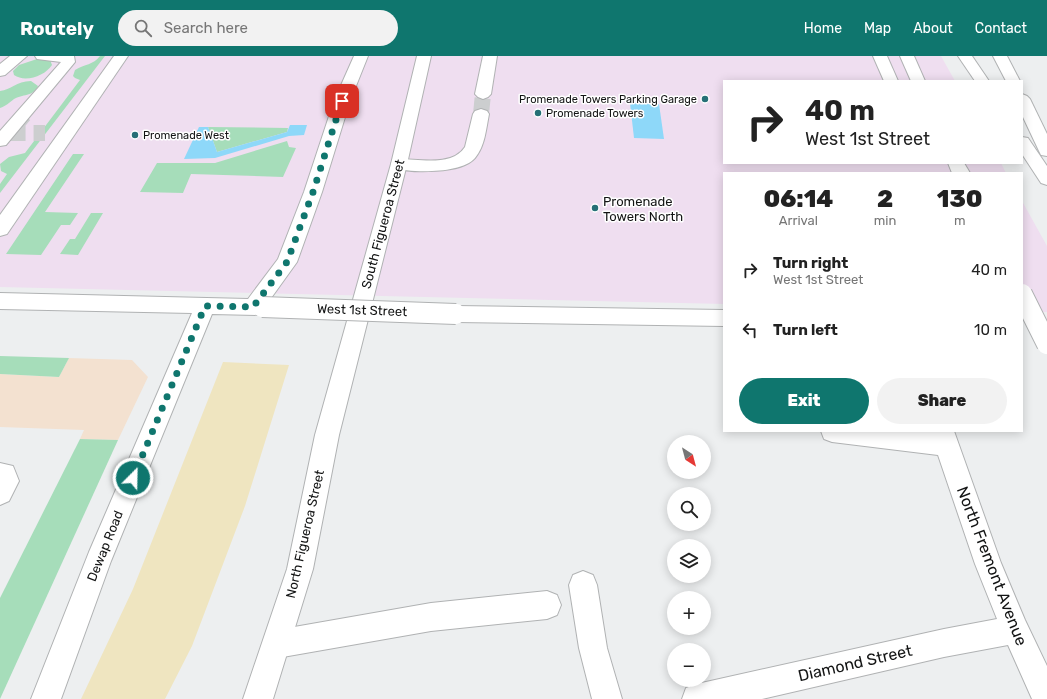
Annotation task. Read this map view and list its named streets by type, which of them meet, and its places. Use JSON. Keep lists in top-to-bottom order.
{
  "streets": {
    "main road": [
      "South Figueroa Street",
      "West 1st Street",
      "North Figueroa Street",
      "Dewap Road",
      "North Fremont Avenue",
      "Diamond Street"
    ]
  },
  "crossings": [
    ["South Figueroa Street", "North Figueroa Street"],
    ["West 1st Street", "Dewap Road"],
    ["North Fremont Avenue", "Diamond Street"]
  ],
  "places": [
    "Promenade Towers Parking Garage",
    "Promenade Towers",
    "Promenade West",
    "Promenade Towers North"
  ],
  "north": "bottom right",
  "page": {
    "header": "Routely",
    "search": "Search here",
    "nav": [
      "Home",
      "Map",
      "About",
      "Contact"
    ],
    "turn": ["40 m", "West 1st Street"],
    "eta": [
      "06:14",
      "Arrival",
      "2",
      "min",
      "130",
      "m"
    ],
    "list": [
      {
        "name": "Turn right",
        "note": "West 1st Street",
        "value": "40 m"
      },
      {
        "name": "Turn left",
        "value": "10 m"
      }
    ],
    "buttons": ["Exit", "Share"],
    "map_buttons": ["+", "−"]
  }
}
